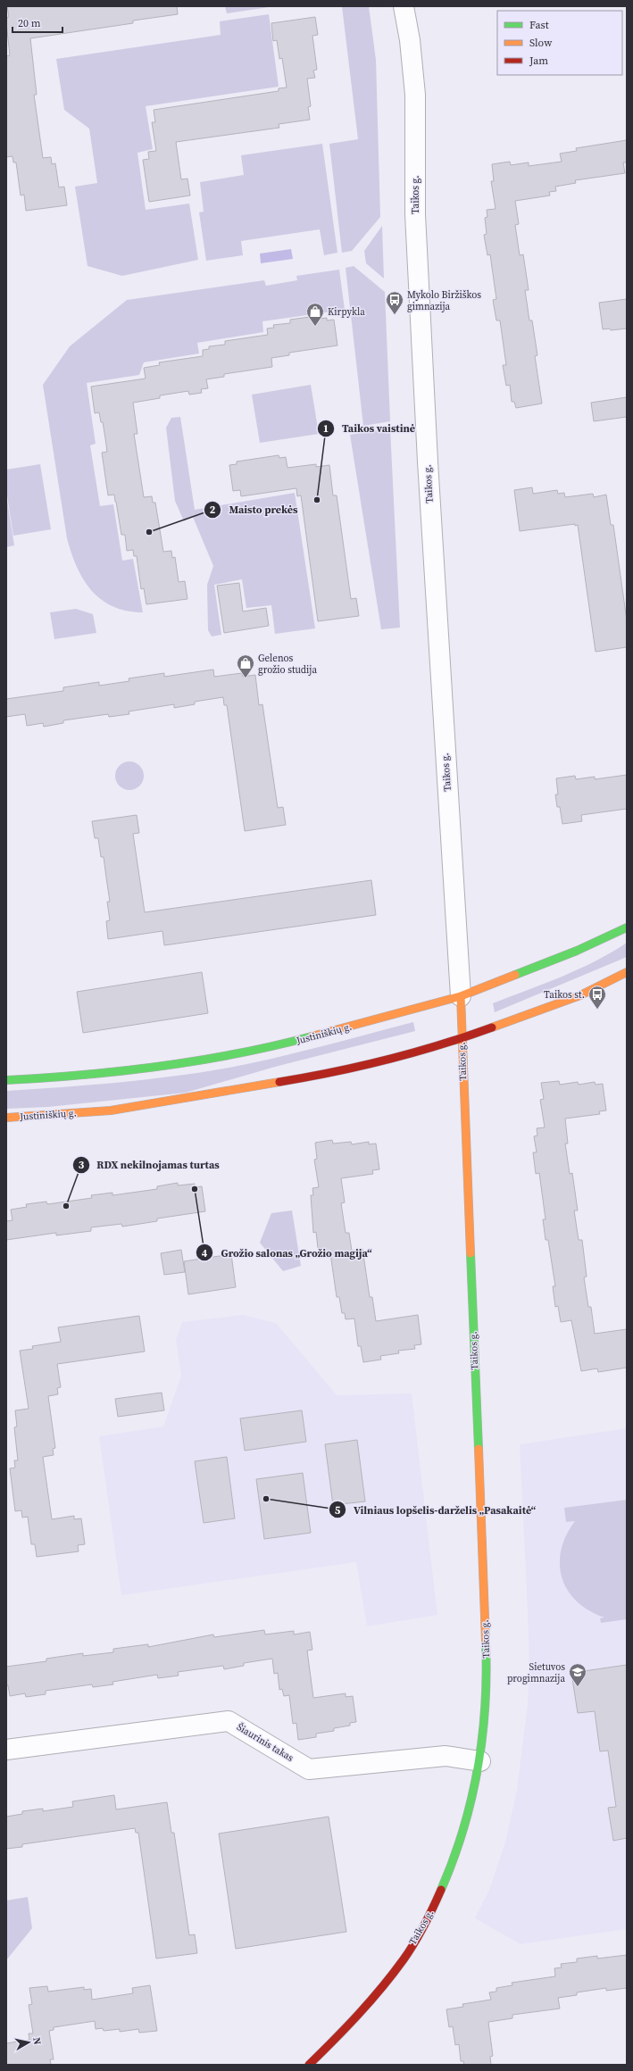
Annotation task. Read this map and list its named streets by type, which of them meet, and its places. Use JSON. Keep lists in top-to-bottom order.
{
  "streets": {
    "main road": ["Taikos g.", "Justiniškių g."],
    "street": ["Šiaurinis takas"]
  },
  "crossings": [
    ["Taikos g.", "Justiniškių g."],
    ["Taikos g.", "Šiaurinis takas"]
  ],
  "places": {
    "bus stop": ["Mykolo Biržiškos gimnazija", "Taikos st."],
    "shop": ["Kirpykla", "Gelenos grožio studija"],
    "other": [
      "Taikos vaistinė",
      "Maisto prekės",
      "Grožio salonas „Grožio magija“",
      "RDX nekilnojamas turtas",
      "Vilniaus lopšelis-darželis „Pasakaitė“"
    ],
    "school or university": ["Sietuvos progimnazija"]
  },
  "legend": ["Fast", "Slow", "Jam"],
  "scale_bar": "20 m",
  "north": "right"
}
